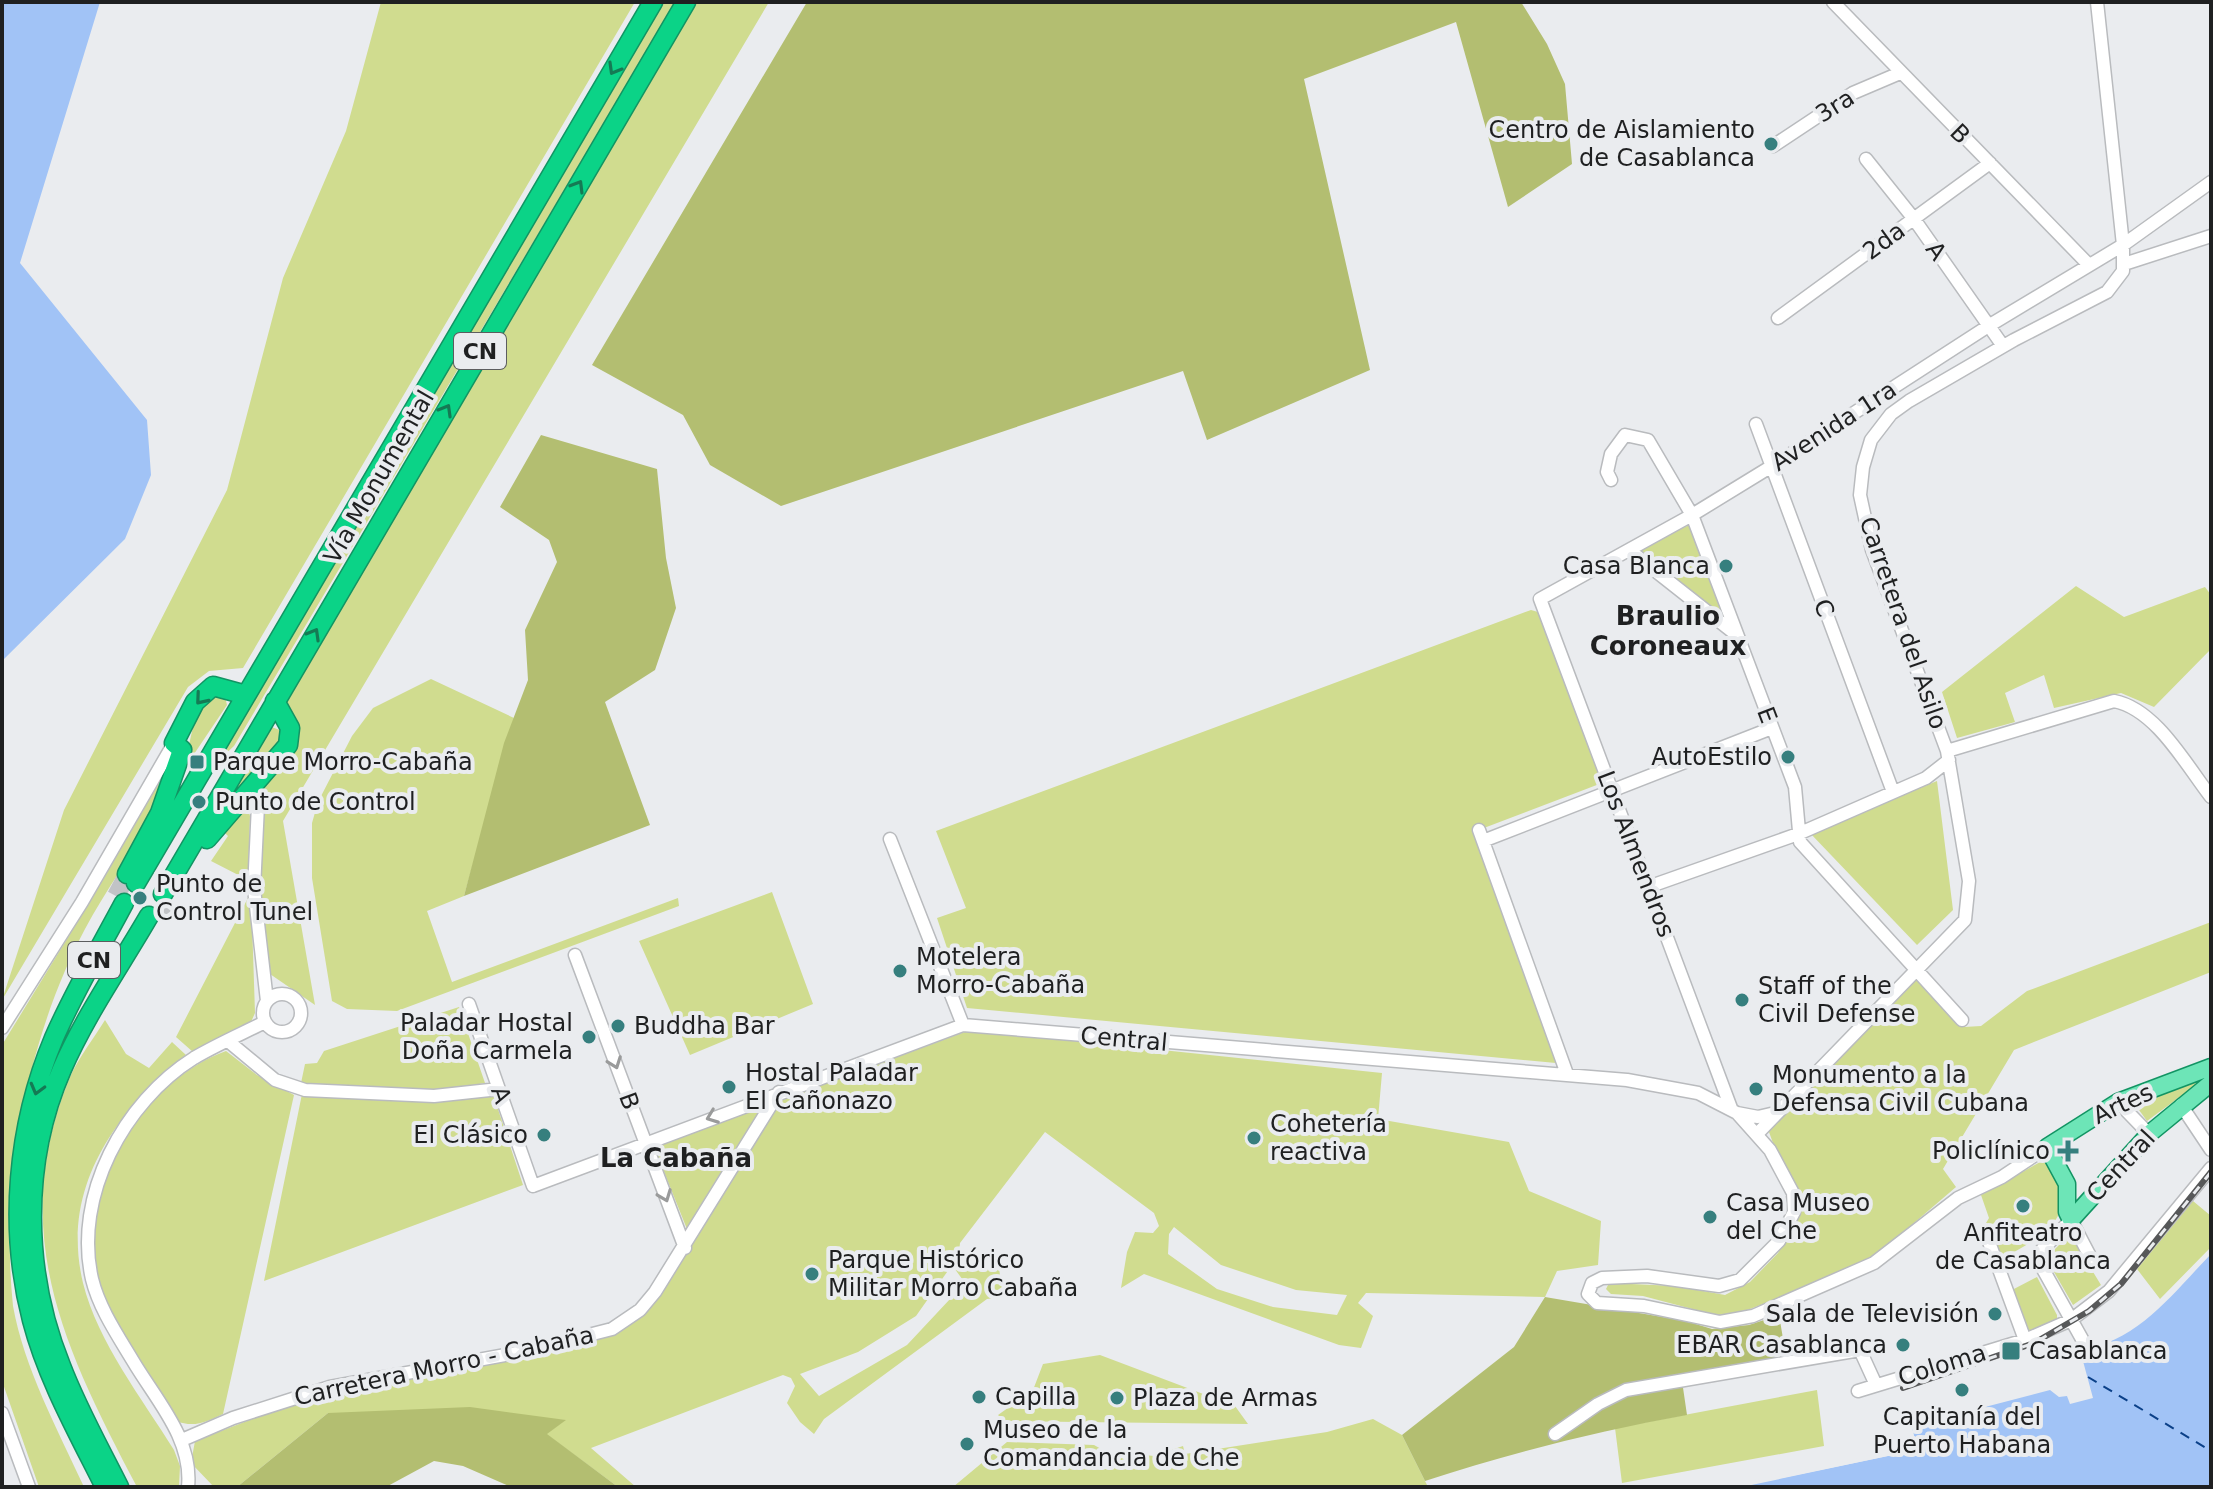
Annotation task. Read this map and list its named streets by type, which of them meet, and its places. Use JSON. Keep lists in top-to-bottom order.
{
  "streets": {
    "highway": ["CN", "Vía Monumental"],
    "main road": ["Central", "Artes"],
    "street": [
      "3ra",
      "B",
      "2da",
      "A",
      "Avenida 1ra",
      "C",
      "Carretera del Asilo",
      "E",
      "Los Almendros",
      "Coloma",
      "Carretera Morro - Cabaña"
    ]
  },
  "crossings": [
    ["3ra", "B"],
    ["B", "2da"],
    ["B", "Avenida 1ra"],
    ["B", "Central"],
    ["B", "Carretera Morro - Cabaña"],
    ["2da", "A"],
    ["A", "Avenida 1ra"],
    ["A", "Carretera del Asilo"],
    ["A", "Central"],
    ["Avenida 1ra", "C"],
    ["Avenida 1ra", "E"],
    ["Avenida 1ra", "Los Almendros"],
    ["Los Almendros", "Central"],
    ["Central", "Carretera Morro - Cabaña"]
  ],
  "one_way": ["B"],
  "districts": ["Braulio Coroneaux", "La Cabaña"],
  "places": {
    "other": [
      "Centro de Aislamiento de Casablanca",
      "Casa Blanca",
      "AutoEstilo",
      "Punto de Control",
      "Punto de Control Tunel",
      "Motelera Morro-Cabaña",
      "Staff of the Civil Defense",
      "Buddha Bar",
      "Paladar Hostal Doña Carmela",
      "Hostal Paladar El Cañonazo",
      "Monumento a la Defensa Civil Cubana",
      "El Clásico",
      "Cohetería reactiva",
      "Anfiteatro de Casablanca",
      "Casa Museo del Che",
      "Parque Histórico Militar Morro Cabaña",
      "Sala de Televisión",
      "EBAR Casablanca",
      "Capitanía del Puerto Habana",
      "Capilla",
      "Plaza de Armas",
      "Museo de la Comandancia de Che"
    ],
    "transit": ["Parque Morro-Cabaña", "Casablanca"],
    "health": ["Policlínico"]
  }
}
